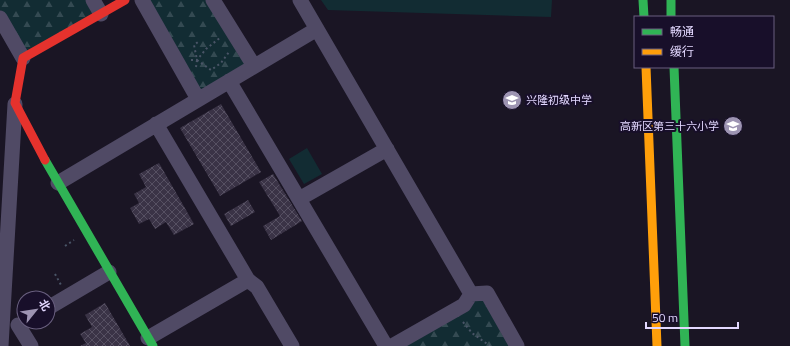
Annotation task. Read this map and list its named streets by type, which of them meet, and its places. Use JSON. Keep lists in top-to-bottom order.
{
  "places": {
    "school or university": ["兴隆初级中学", "高新区第三十六小学"]
  },
  "legend": ["畅通", "缓行"],
  "scale_bar": "50 m",
  "north": "top right"
}
